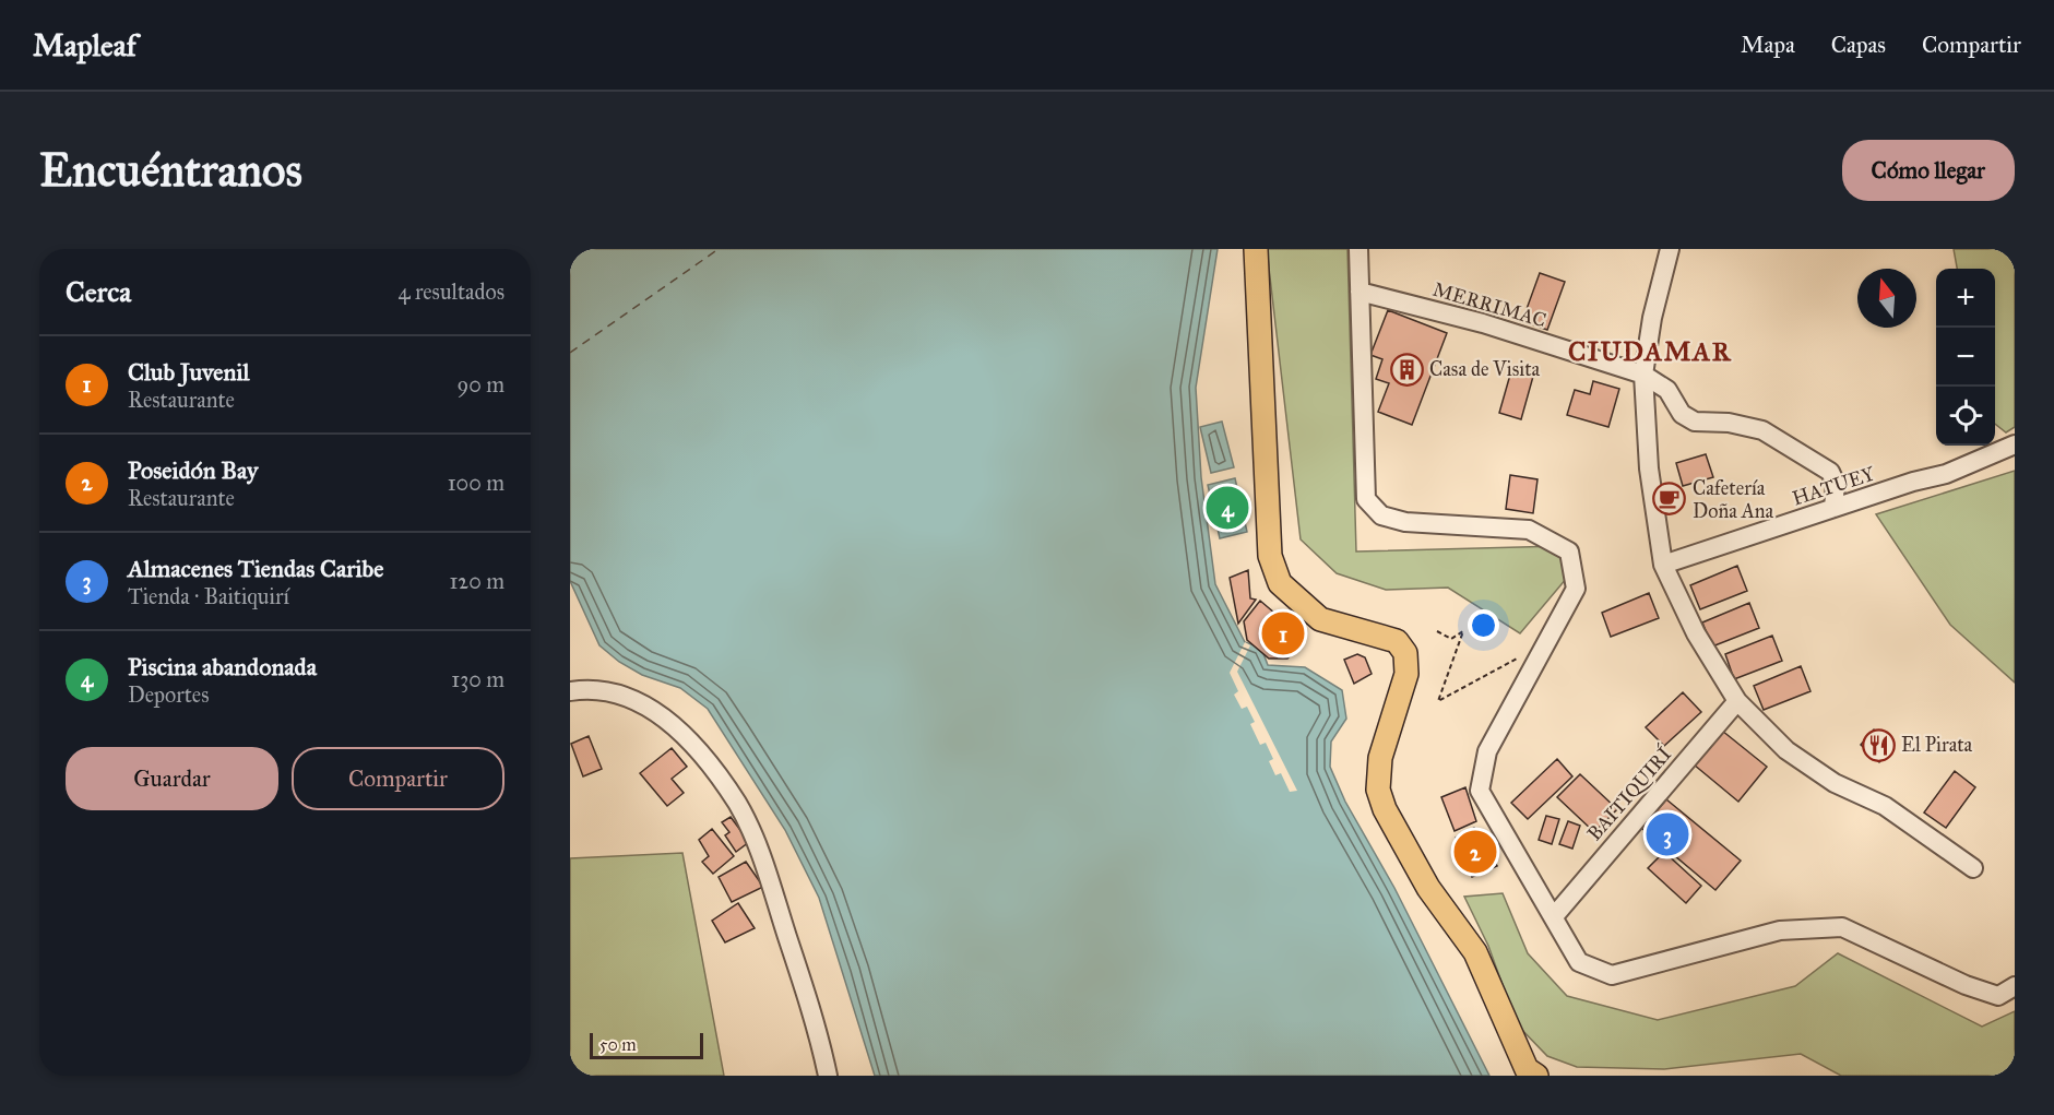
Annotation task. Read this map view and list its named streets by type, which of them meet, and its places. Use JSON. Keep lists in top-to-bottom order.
{
  "streets": {
    "street": ["MERRIMAC", "HATUEY", "BAITIQUIRÍ"]
  },
  "crossings": [
    ["MERRIMAC", "HATUEY"]
  ],
  "districts": ["CIUDAMAR"],
  "places": {
    "building": ["Casa de Visita"],
    "cafe": ["Cafetería Doña Ana"],
    "restaurant": ["El Pirata"]
  },
  "scale_bar": "50 m",
  "north": "top",
  "page": {
    "header": "Mapleaf",
    "nav": ["Mapa", "Capas", "Compartir"],
    "buttons": [
      "Cómo llegar",
      ["Guardar", "Compartir"]
    ],
    "title": "Encuéntranos",
    "heading": ["Cerca", "4 resultados"],
    "map_buttons": ["+", "−"],
    "list": [
      {
        "mark": "1",
        "name": "Club Juvenil",
        "note": "Restaurante",
        "value": "90 m"
      },
      {
        "mark": "2",
        "name": "Poseidón Bay",
        "note": "Restaurante",
        "value": "100 m"
      },
      {
        "mark": "3",
        "name": "Almacenes Tiendas Caribe",
        "note": "Tienda · Baitiquirí",
        "value": "120 m"
      },
      {
        "mark": "4",
        "name": "Piscina abandonada",
        "note": "Deportes",
        "value": "130 m"
      }
    ],
    "pins": [
      "4",
      "1",
      "3",
      "2"
    ],
    "scale": "50 m"
  }
}
